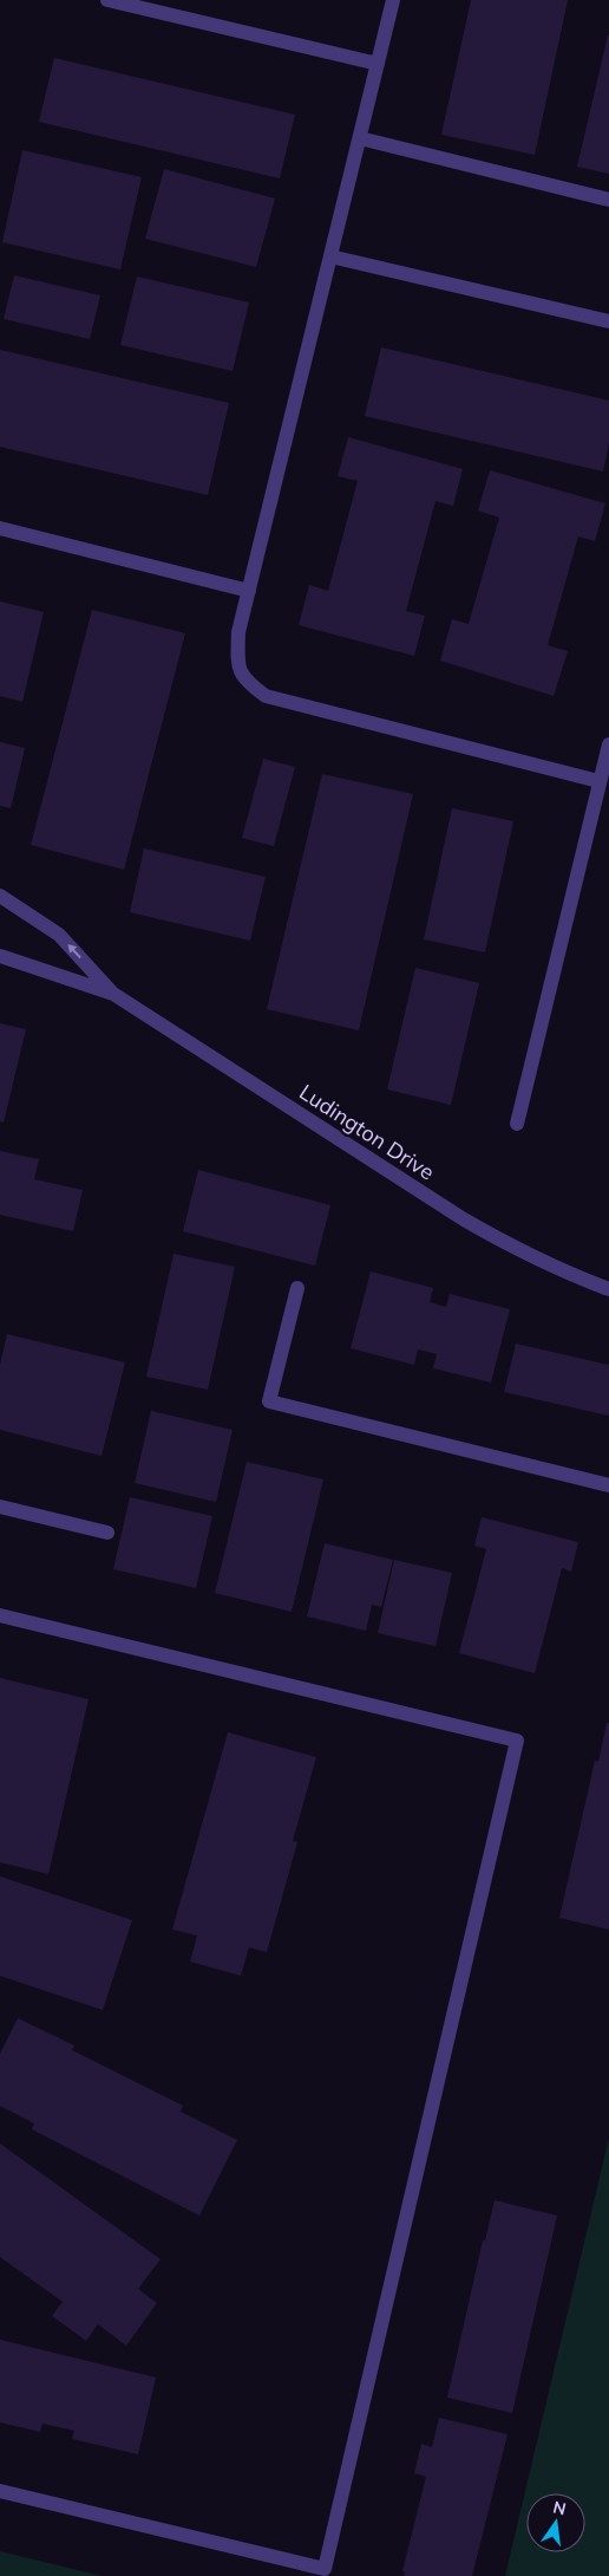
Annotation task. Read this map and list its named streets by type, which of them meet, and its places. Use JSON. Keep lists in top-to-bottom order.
{
  "streets": {
    "street": ["Ludington Drive"]
  },
  "north": "top"
}
